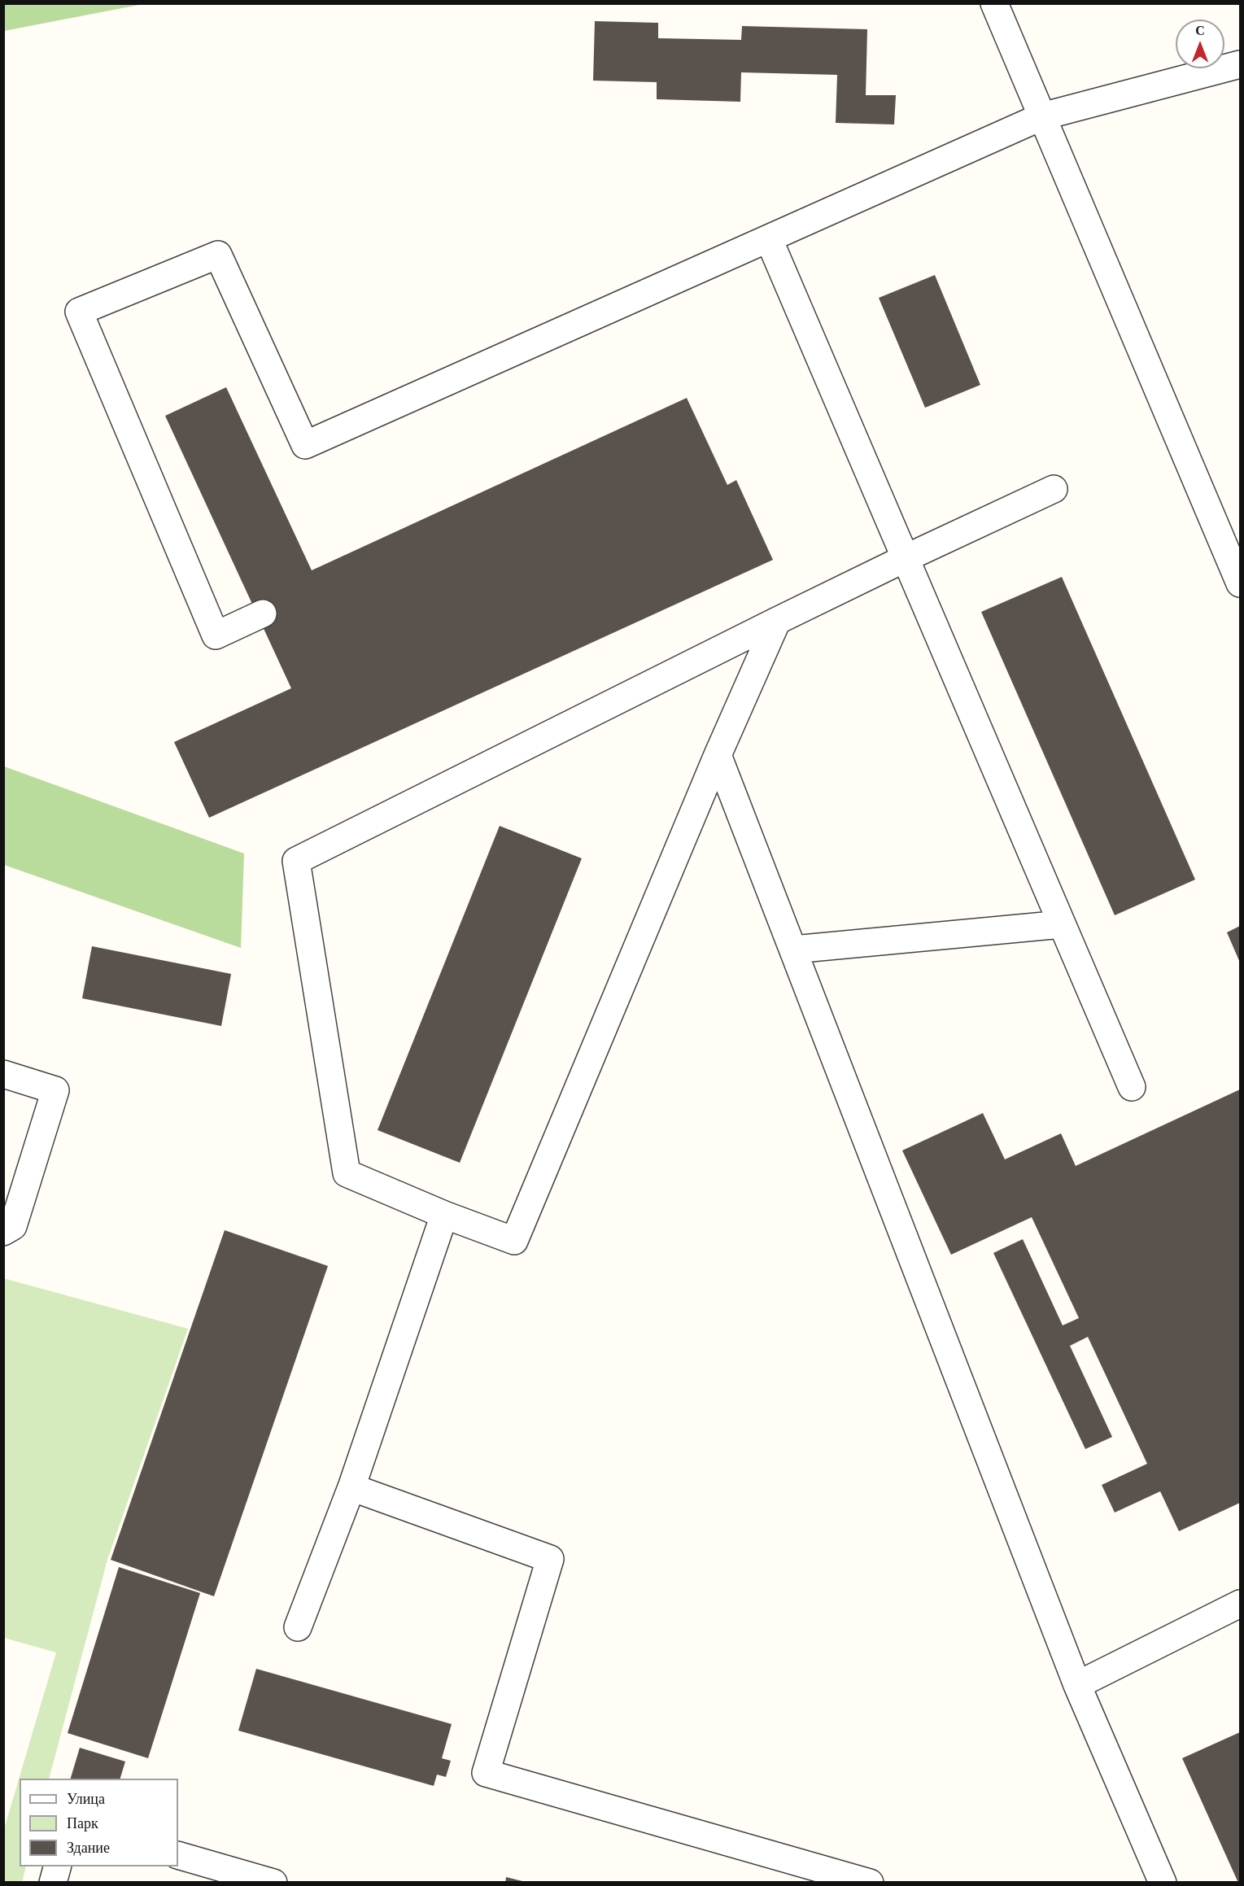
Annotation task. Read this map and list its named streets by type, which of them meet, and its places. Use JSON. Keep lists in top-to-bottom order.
{
  "legend": ["Улица", "Парк", "Здание"],
  "north": "top"
}
